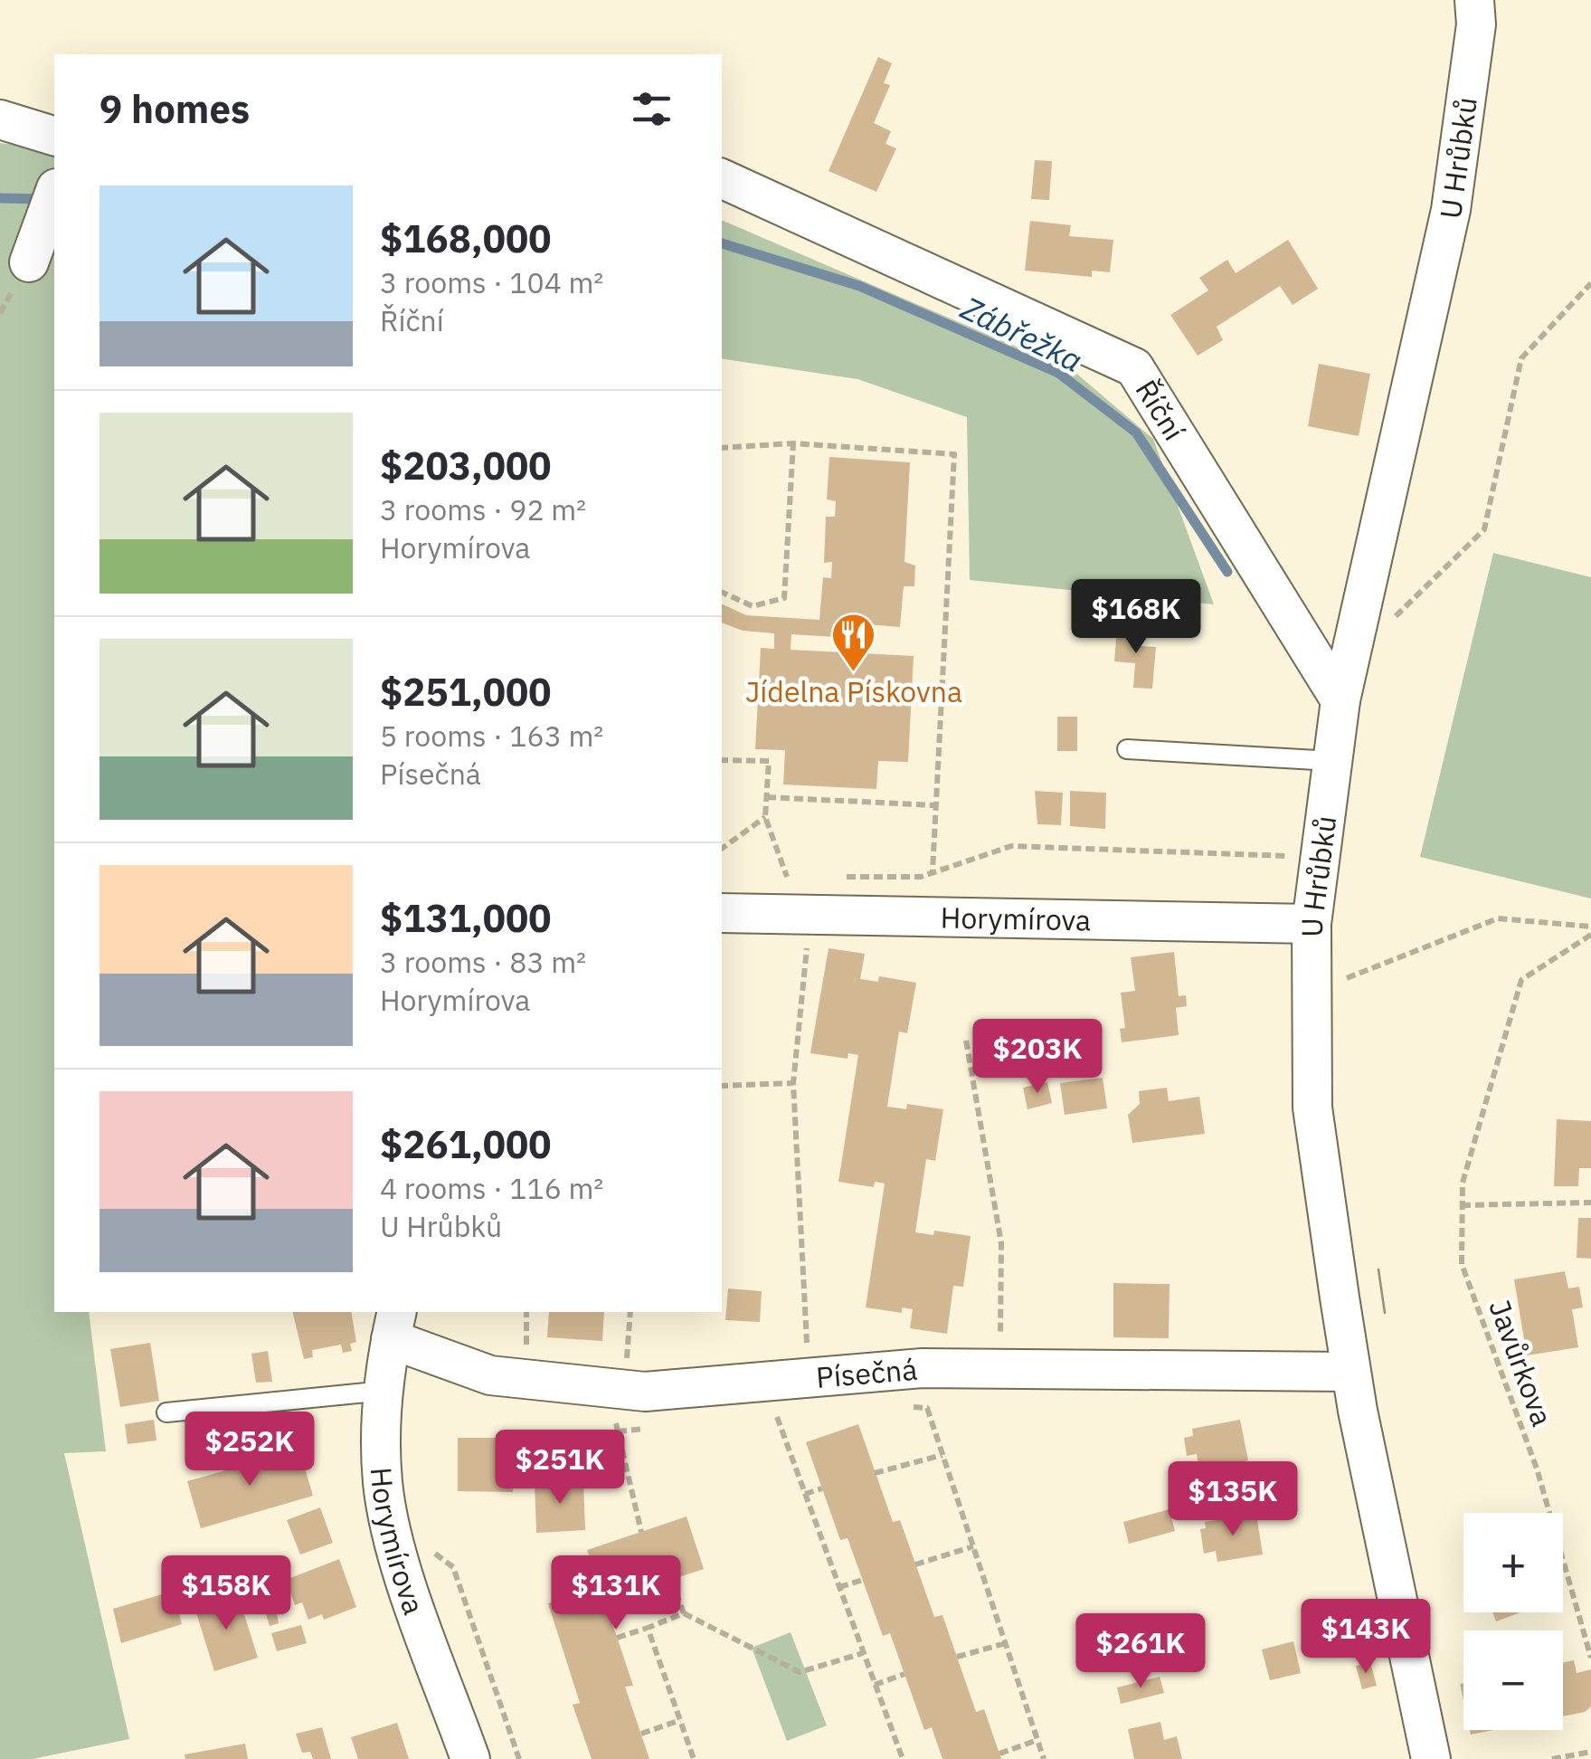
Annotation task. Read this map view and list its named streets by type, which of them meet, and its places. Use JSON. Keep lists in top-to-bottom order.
{
  "streets": {
    "street": [
      "U Hrůbků",
      "Říční",
      "Horymírova",
      "Písečná"
    ],
    "path": ["Javůrkova"]
  },
  "crossings": [
    ["U Hrůbků", "Říční"],
    ["U Hrůbků", "Horymírova"],
    ["U Hrůbků", "Písečná"],
    ["Horymírova", "Písečná"]
  ],
  "water": ["Zábřežka"],
  "places": {
    "restaurant": ["Jídelna Pískovna"]
  },
  "page": {
    "heading": "9 homes",
    "list": [
      {
        "name": "$168,000",
        "note": "3 rooms · 104 m² · Říční"
      },
      {
        "name": "$203,000",
        "note": "3 rooms · 92 m² · Horymírova"
      },
      {
        "name": "$251,000",
        "note": "5 rooms · 163 m² · Písečná"
      },
      {
        "name": "$131,000",
        "note": "3 rooms · 83 m² · Horymírova"
      },
      {
        "name": "$261,000",
        "note": "4 rooms · 116 m² · U Hrůbků"
      }
    ],
    "price": [
      "$168K",
      "$203K",
      "$252K",
      "$251K",
      "$135K",
      "$158K",
      "$131K",
      "$143K",
      "$261K"
    ],
    "map_buttons": ["+", "−"]
  }
}
